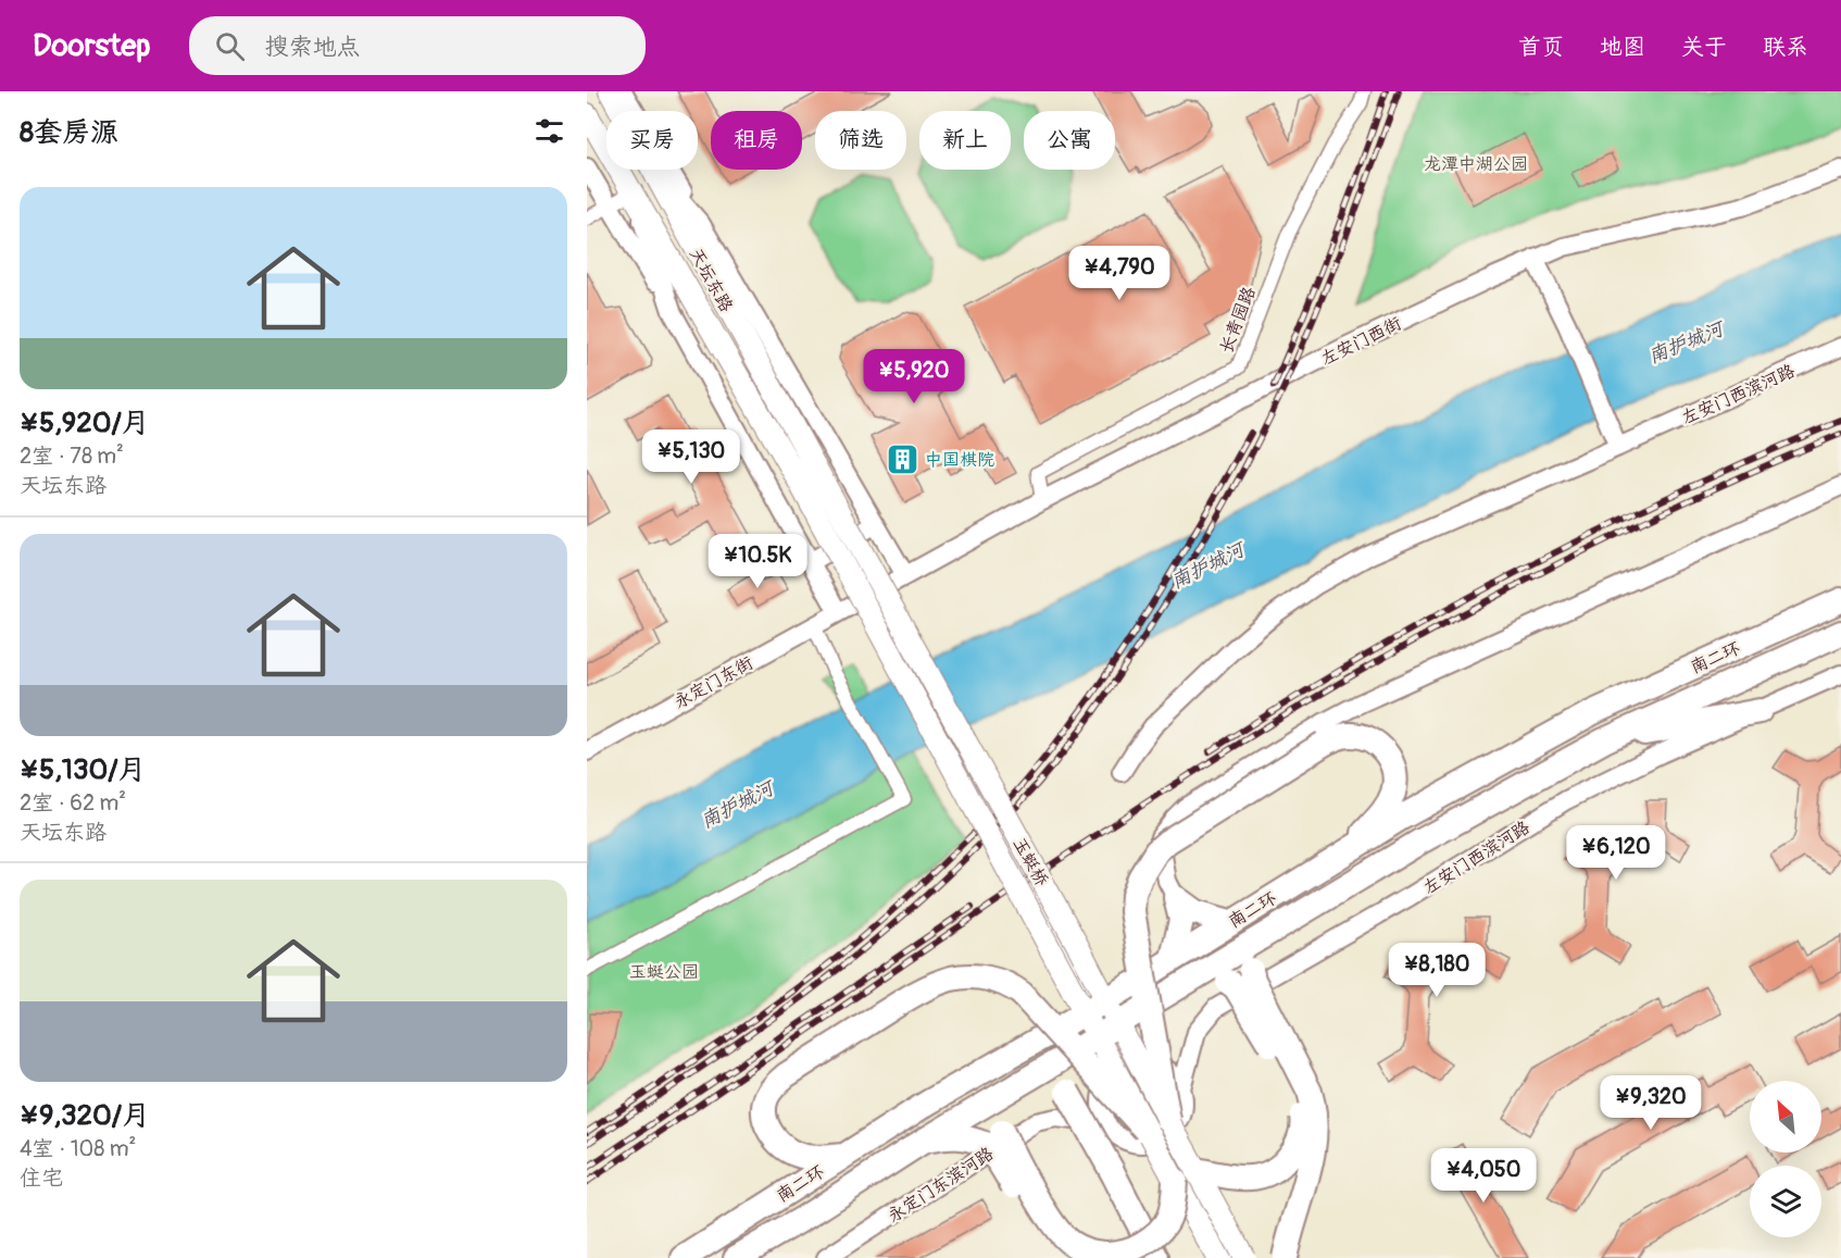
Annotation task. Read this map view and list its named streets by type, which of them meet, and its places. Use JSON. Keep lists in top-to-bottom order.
{
  "streets": {
    "highway": ["南二环"],
    "main road": ["天坛东路", "玉蜓桥"],
    "street": [
      "长青园路",
      "左安门西街",
      "左安门西滨河路",
      "永定门东街",
      "永定门东滨河路"
    ]
  },
  "crossings": [
    ["天坛东路", "玉蜓桥"],
    ["长青园路", "左安门西街"],
    ["左安门西街", "永定门东街"]
  ],
  "water": ["南护城河"],
  "parks": ["龙潭中湖公园", "玉蜓公园"],
  "places": {
    "building": ["中国棋院"]
  },
  "north": "top left",
  "page": {
    "header": "Doorstep",
    "search": "搜索地点",
    "nav": [
      "首页",
      "地图",
      "关于",
      "联系"
    ],
    "heading": "8套房源",
    "chip": [
      "买房",
      "租房",
      "筛选",
      "新上",
      "公寓"
    ],
    "list": [
      {
        "name": "¥5,920/月",
        "note": "2室 · 78 m² · 天坛东路"
      },
      {
        "name": "¥5,130/月",
        "note": "2室 · 62 m² · 天坛东路"
      },
      {
        "name": "¥9,320/月",
        "note": "4室 · 108 m² · 住宅"
      }
    ],
    "price": [
      "¥4,790",
      "¥5,920",
      "¥5,130",
      "¥10.5K",
      "¥6,120",
      "¥8,180",
      "¥9,320",
      "¥4,050"
    ]
  }
}
